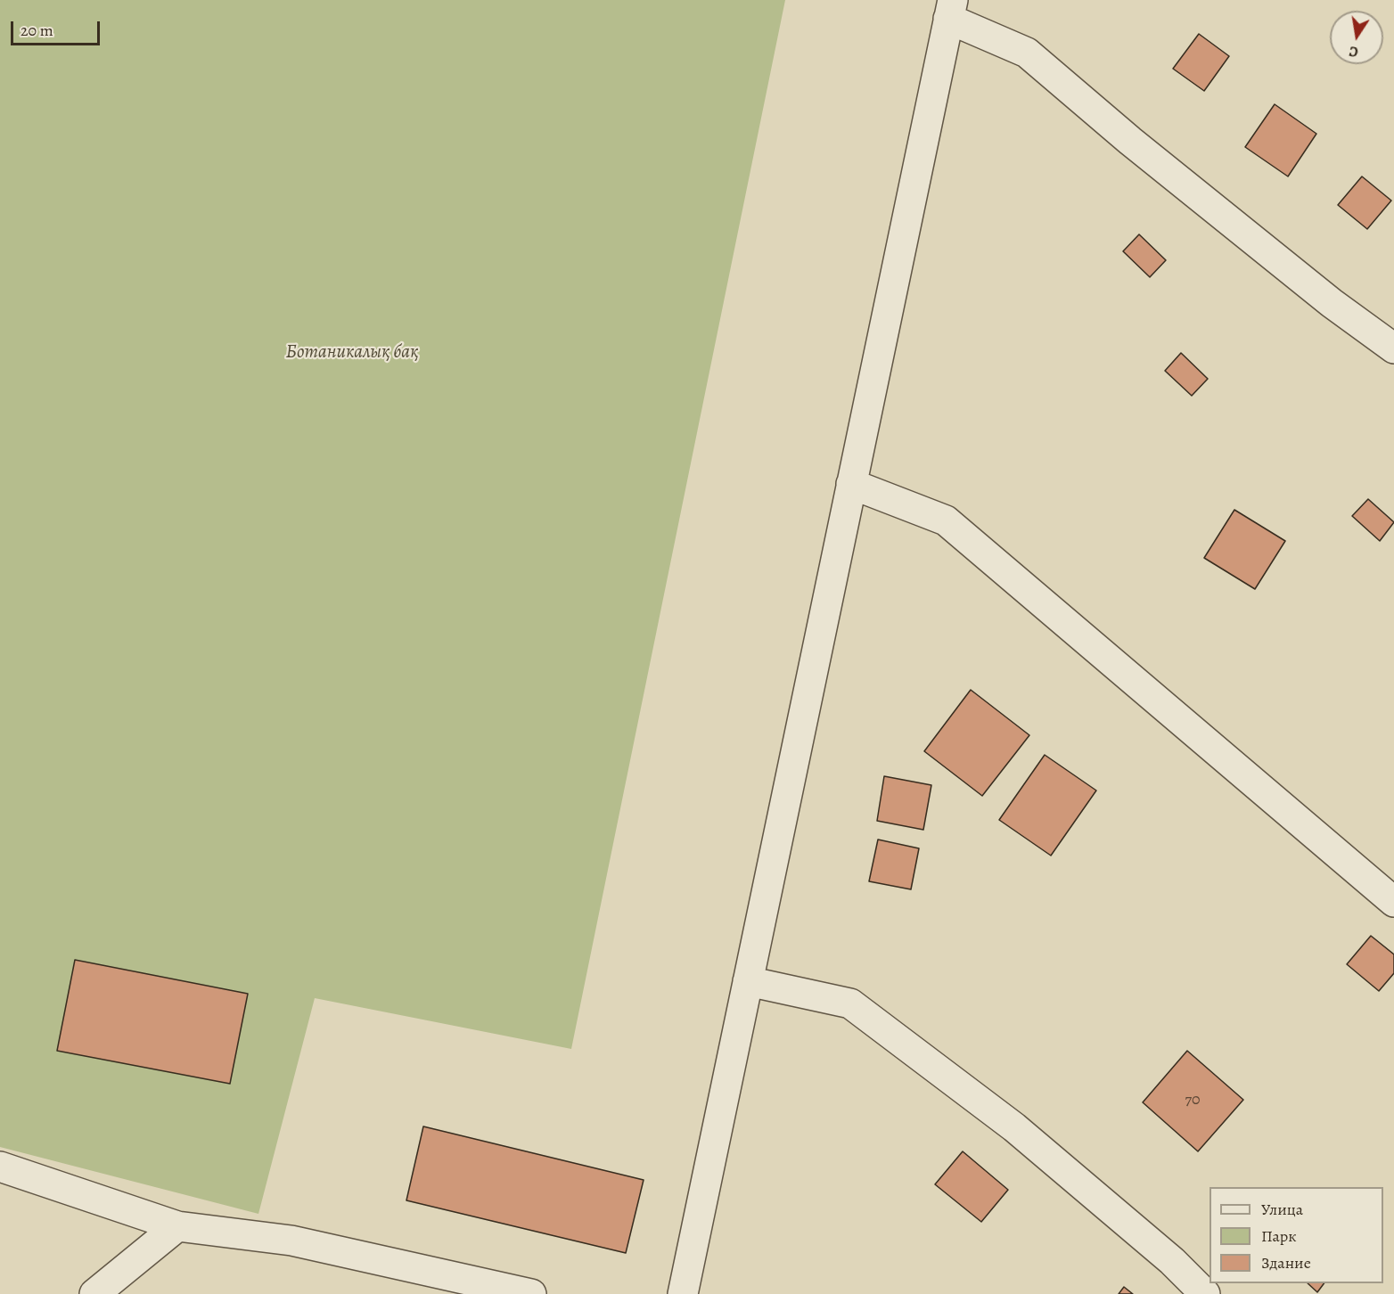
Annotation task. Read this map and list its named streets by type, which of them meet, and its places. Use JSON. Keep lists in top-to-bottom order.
{
  "parks": ["Ботаникалық бақ"],
  "house_numbers": ["70"],
  "legend": ["Улица", "Парк", "Здание"],
  "scale_bar": "20 m",
  "north": "bottom"
}
